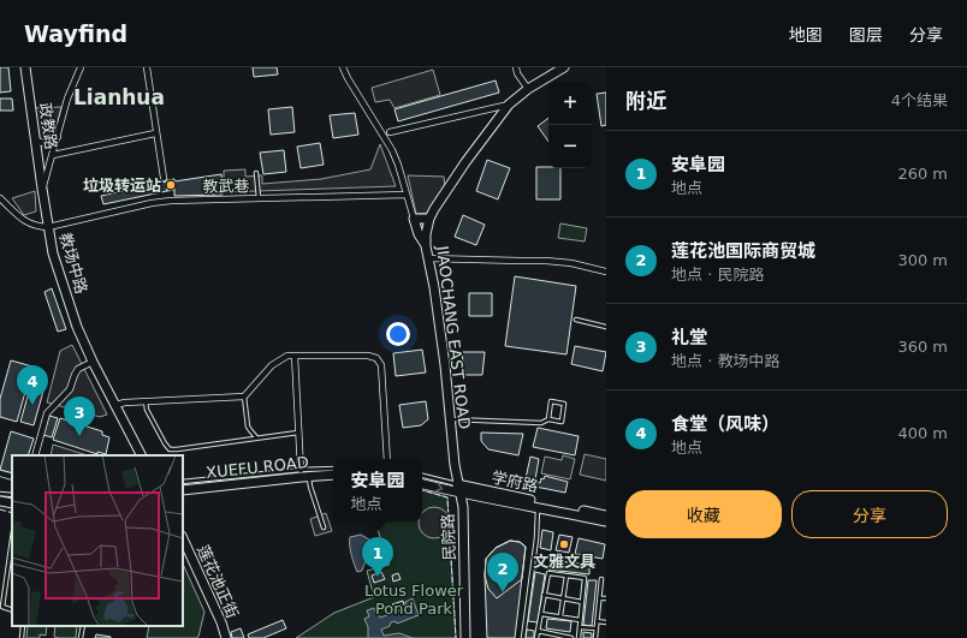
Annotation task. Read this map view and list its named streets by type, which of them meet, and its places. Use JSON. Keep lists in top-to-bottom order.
{
  "streets": {
    "main road": [
      "政教路",
      "教场中路",
      "JIAOCHANG EAST ROAD",
      "XUEFU ROAD",
      "学府路",
      "民院路",
      "莲花池正街"
    ],
    "street": ["教武巷"]
  },
  "crossings": [
    ["政教路", "教场中路"],
    ["教武巷", "教场中路"],
    ["JIAOCHANG EAST ROAD", "学府路"],
    ["JIAOCHANG EAST ROAD", "民院路"]
  ],
  "districts": ["Lianhua"],
  "parks": ["Lotus Flower Pond Park"],
  "places": ["垃圾转运站", "文雅文具"],
  "page": {
    "header": "Wayfind",
    "nav": ["地图", "图层", "分享"],
    "heading": ["附近", "4个结果"],
    "map_buttons": ["+", "−"],
    "list": [
      {
        "mark": "1",
        "name": "安阜园",
        "note": "地点",
        "value": "260 m"
      },
      {
        "mark": "2",
        "name": "莲花池国际商贸城",
        "note": "地点 · 民院路",
        "value": "300 m"
      },
      {
        "mark": "3",
        "name": "礼堂",
        "note": "地点 · 教场中路",
        "value": "360 m"
      },
      {
        "mark": "4",
        "name": "食堂（风味）",
        "note": "地点",
        "value": "400 m"
      }
    ],
    "pins": [
      "4",
      "3",
      "1",
      "2"
    ],
    "popup": ["安阜园", "地点"],
    "buttons": ["收藏", "分享"]
  }
}
